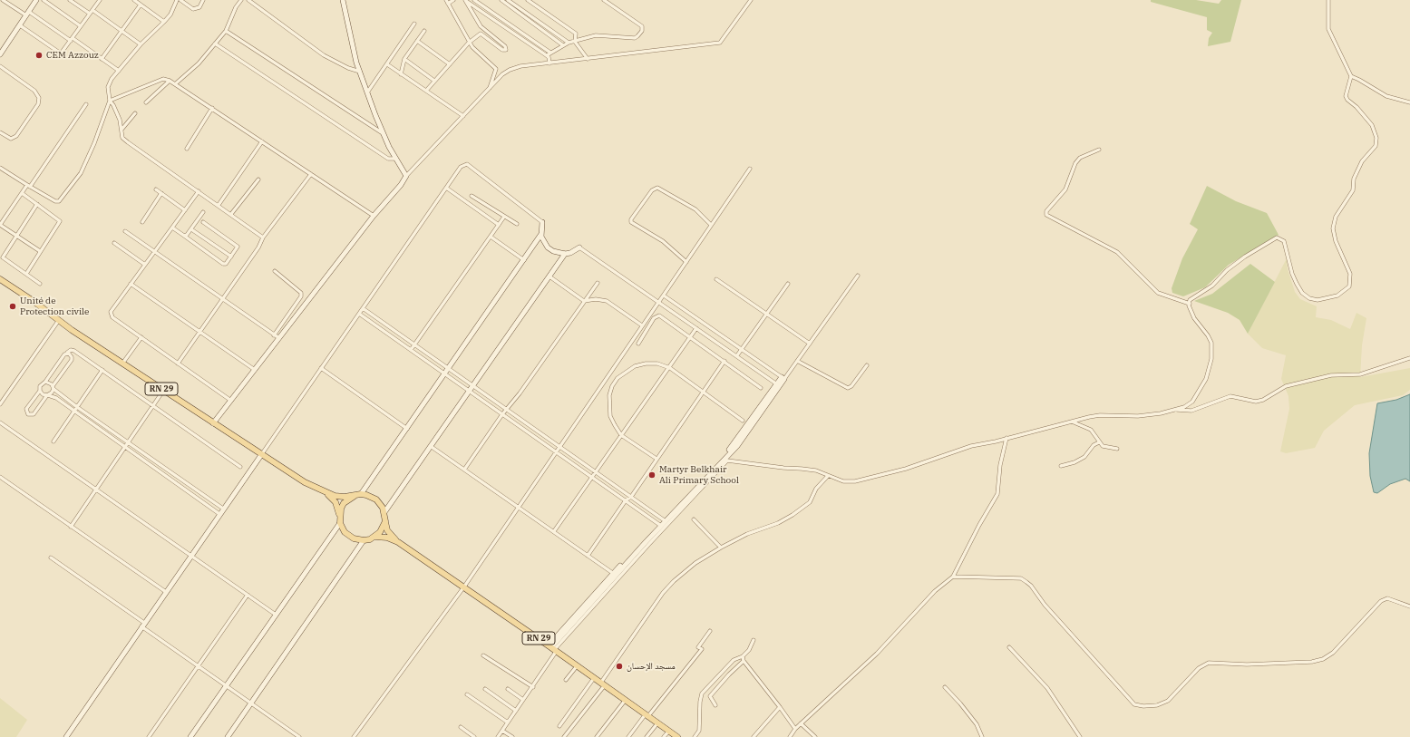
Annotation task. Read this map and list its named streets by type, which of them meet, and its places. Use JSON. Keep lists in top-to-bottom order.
{
  "streets": {
    "main road": ["RN 29"]
  },
  "places": [
    "CEM Azzouz",
    "Unité de Protection civile",
    "Martyr Belkhair Ali Primary School",
    "مسجد الإحسان"
  ]
}
